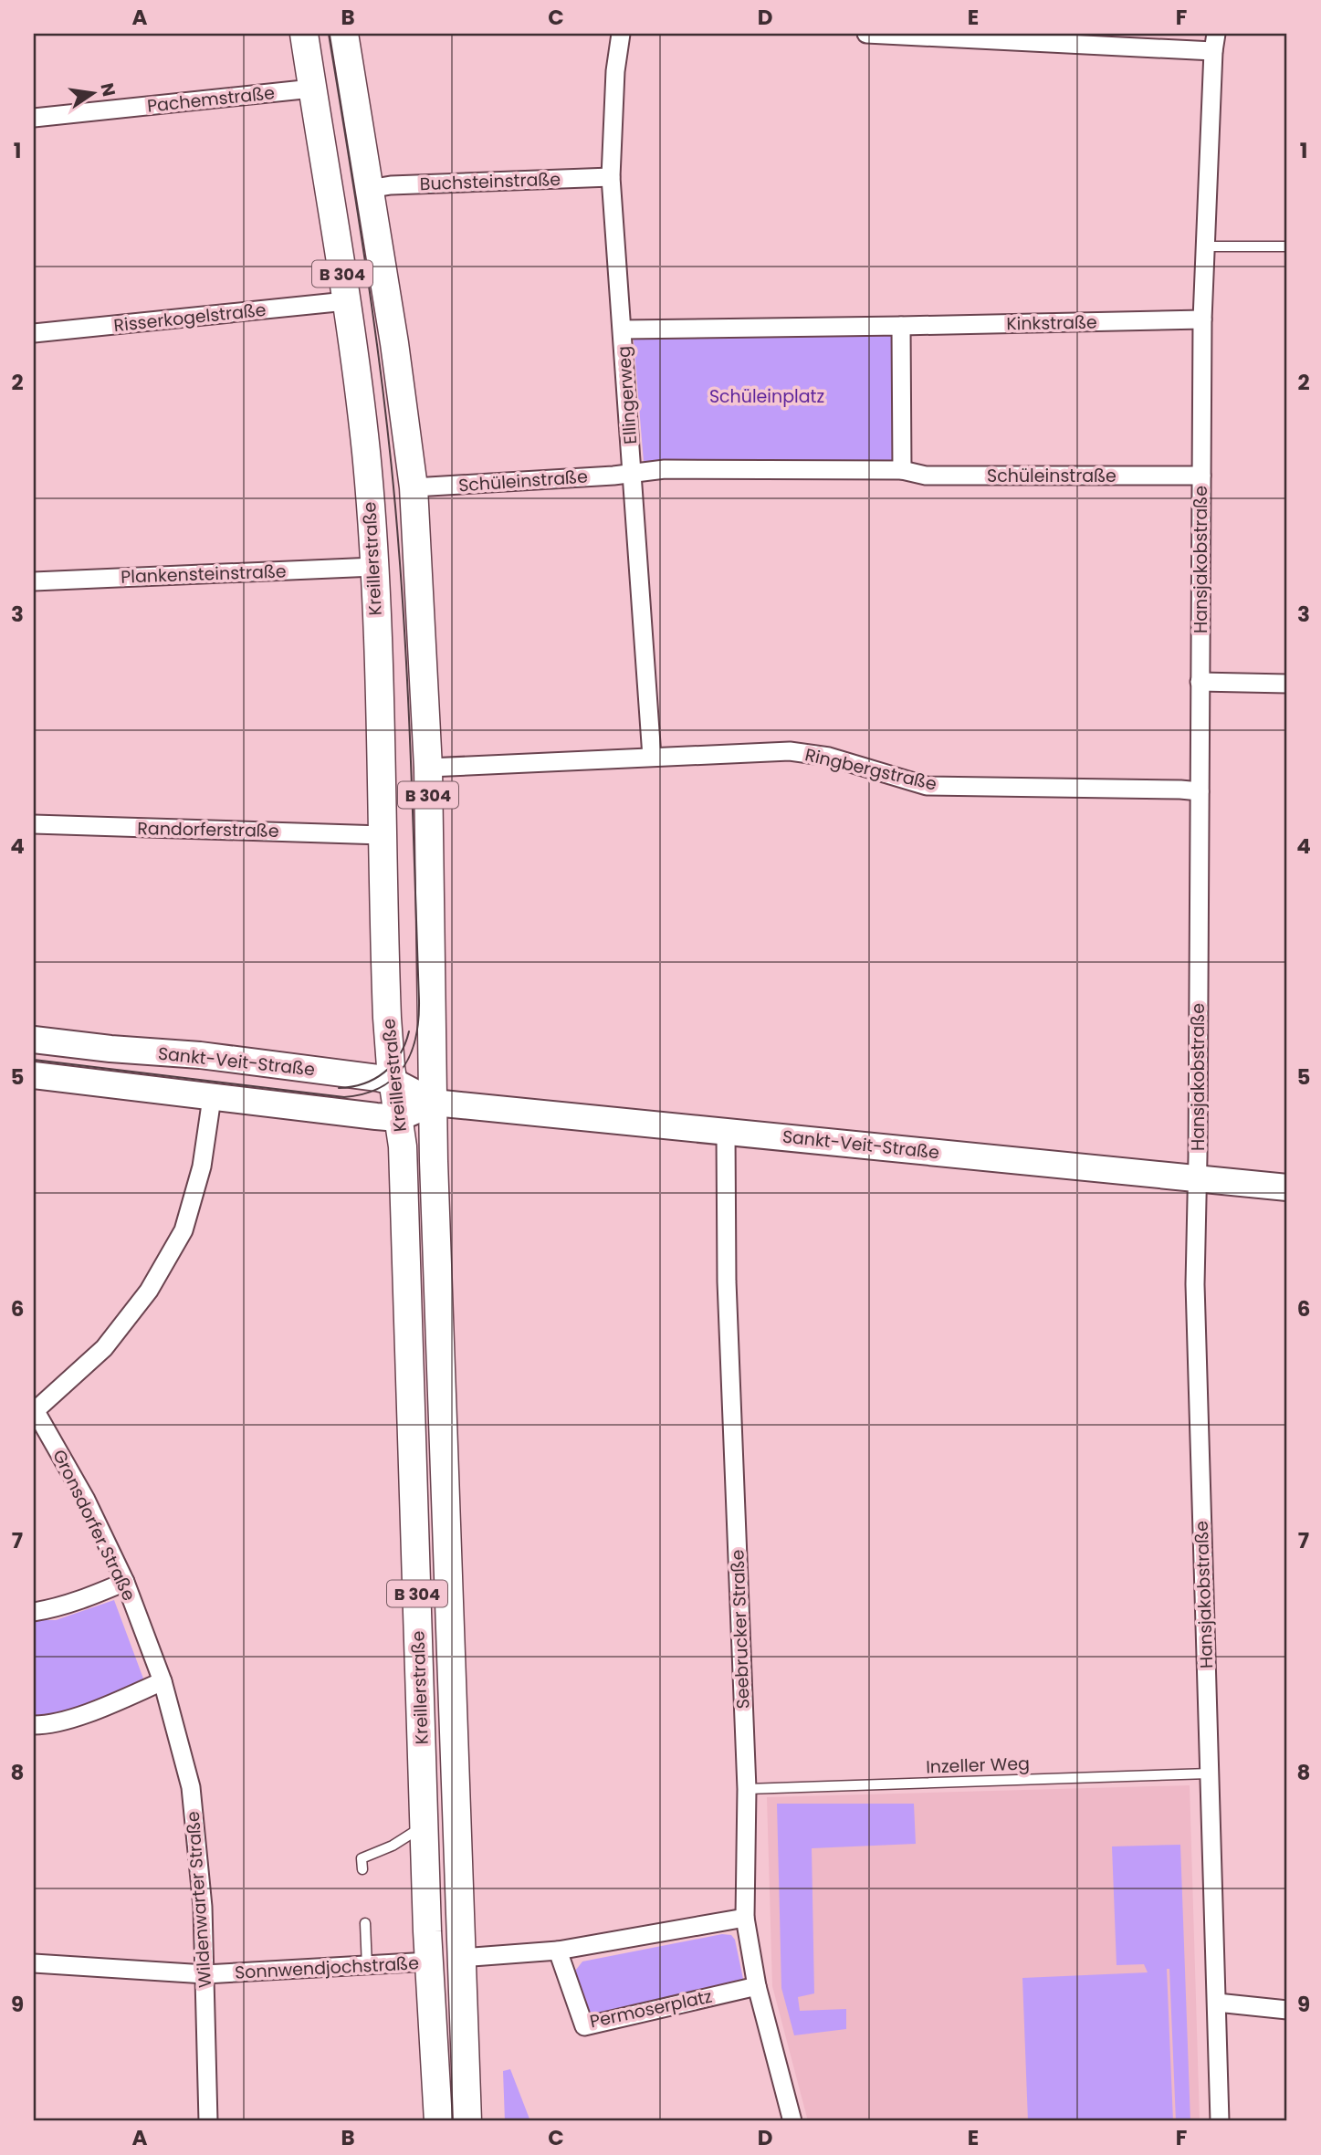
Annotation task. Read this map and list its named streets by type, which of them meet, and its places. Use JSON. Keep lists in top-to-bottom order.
{
  "streets": {
    "main road": ["B 304", "Kreillerstraße"],
    "street": [
      "Pachemstraße",
      "Buchsteinstraße",
      "Risserkogelstraße",
      "Kinkstraße",
      "Ellingerweg",
      "Schüleinstraße",
      "Hansjakobstraße",
      "Plankensteinstraße",
      "Ringbergstraße",
      "Randorferstraße",
      "Sankt-Veit-Straße",
      "Gronsdorfer Straße",
      "Seebrucker Straße",
      "Wildenwarter Straße",
      "Sonnwendjochstraße",
      "Permoserplatz"
    ],
    "lane": ["Inzeller Weg"]
  },
  "crossings": [
    ["Pachemstraße", "Kreillerstraße"],
    ["Buchsteinstraße", "Ellingerweg"],
    ["Buchsteinstraße", "Kreillerstraße"],
    ["Risserkogelstraße", "Kreillerstraße"],
    ["Kinkstraße", "Hansjakobstraße"],
    ["Ellingerweg", "Schüleinstraße"],
    ["Ellingerweg", "Ringbergstraße"],
    ["Schüleinstraße", "Kreillerstraße"],
    ["Schüleinstraße", "Hansjakobstraße"],
    ["Kreillerstraße", "Plankensteinstraße"],
    ["Kreillerstraße", "Ringbergstraße"],
    ["Kreillerstraße", "Randorferstraße"],
    ["Kreillerstraße", "Sankt-Veit-Straße"],
    ["Kreillerstraße", "Sonnwendjochstraße"],
    ["Hansjakobstraße", "Ringbergstraße"],
    ["Hansjakobstraße", "Sankt-Veit-Straße"],
    ["Hansjakobstraße", "Inzeller Weg"],
    ["Sankt-Veit-Straße", "Seebrucker Straße"],
    ["Gronsdorfer Straße", "Wildenwarter Straße"],
    ["Seebrucker Straße", "Inzeller Weg"],
    ["Seebrucker Straße", "Permoserplatz"],
    ["Wildenwarter Straße", "Sonnwendjochstraße"]
  ],
  "parks": ["Schüleinplatz"],
  "north": "right",
  "grid": {
    "columns": [
      "A",
      "B",
      "C",
      "D",
      "E",
      "F"
    ],
    "rows": [
      "1",
      "2",
      "3",
      "4",
      "5",
      "6",
      "7",
      "8",
      "9"
    ]
  }
}
